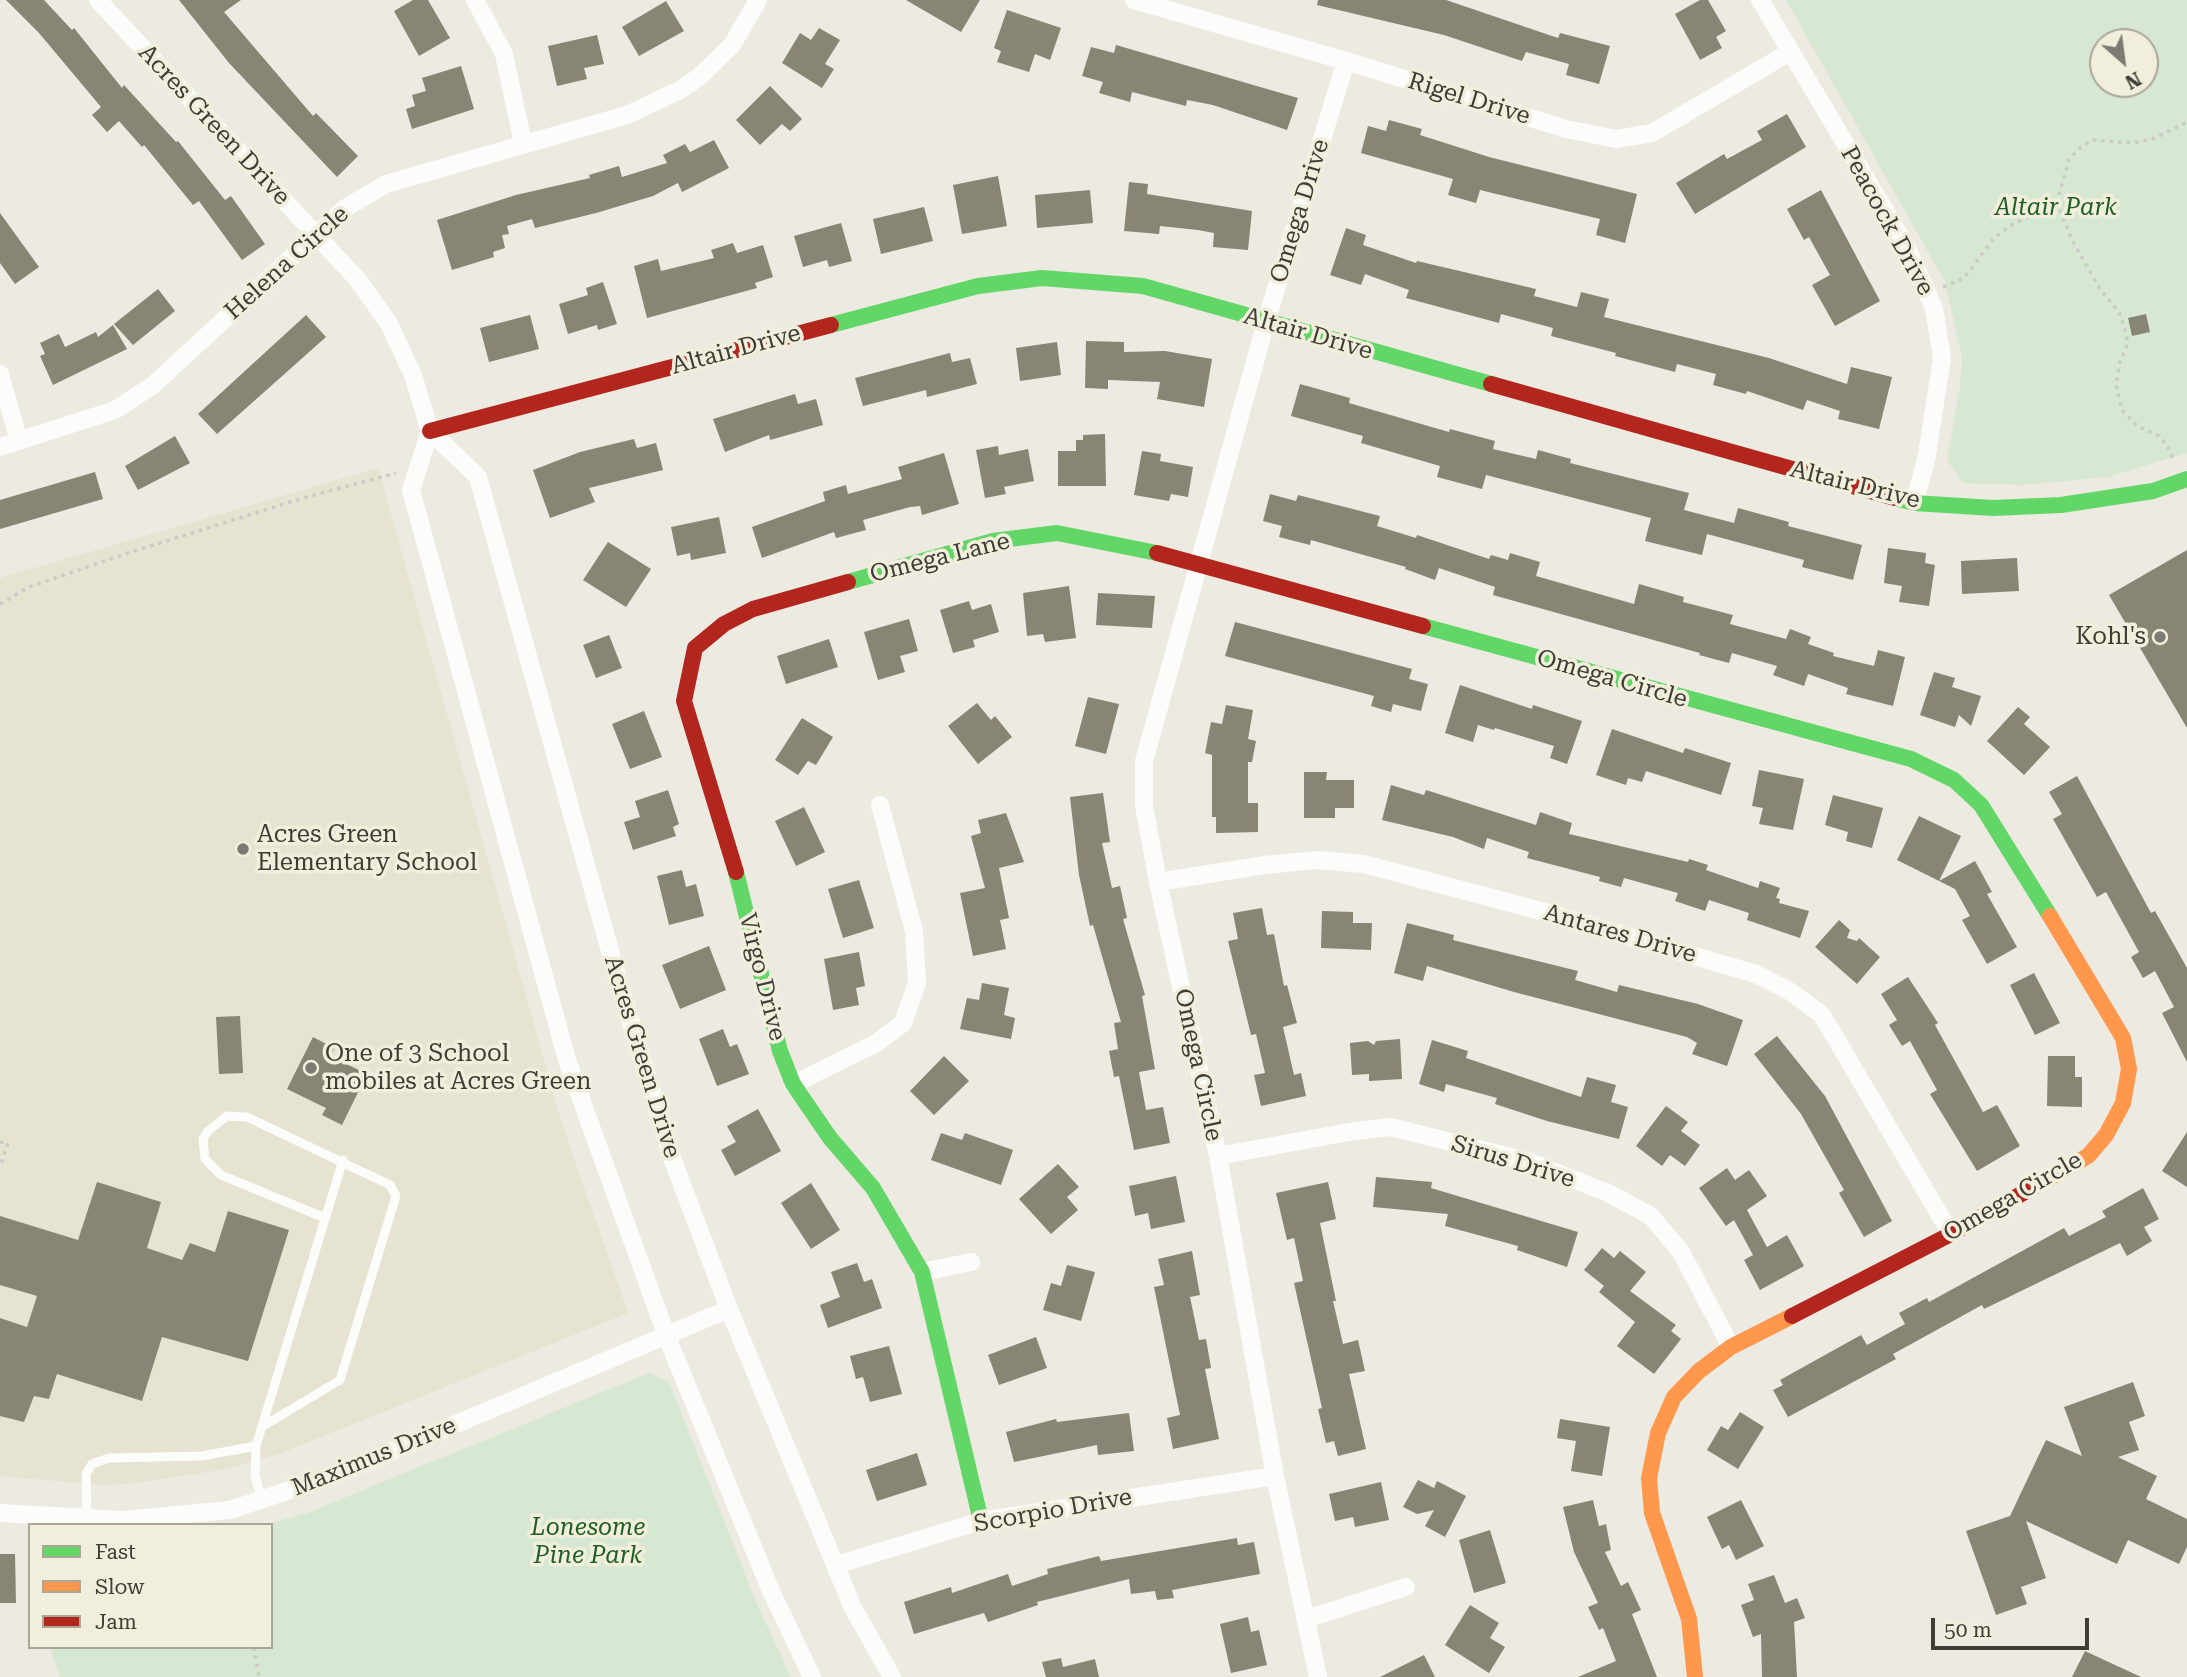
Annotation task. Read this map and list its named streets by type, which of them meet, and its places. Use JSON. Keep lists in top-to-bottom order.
{
  "streets": {
    "street": [
      "Rigel Drive",
      "Acres Green Drive",
      "Omega Drive",
      "Peacock Drive",
      "Helena Circle",
      "Altair Drive",
      "Omega Lane",
      "Omega Circle",
      "Antares Drive",
      "Virgo Drive",
      "Sirus Drive",
      "Maximus Drive",
      "Scorpio Drive"
    ]
  },
  "crossings": [
    ["Rigel Drive", "Omega Drive"],
    ["Rigel Drive", "Peacock Drive"],
    ["Acres Green Drive", "Helena Circle"],
    ["Acres Green Drive", "Altair Drive"],
    ["Acres Green Drive", "Maximus Drive"],
    ["Acres Green Drive", "Scorpio Drive"],
    ["Omega Drive", "Altair Drive"],
    ["Omega Drive", "Omega Lane"],
    ["Omega Drive", "Omega Circle"],
    ["Peacock Drive", "Altair Drive"],
    ["Omega Lane", "Omega Circle"],
    ["Omega Lane", "Virgo Drive"],
    ["Omega Circle", "Antares Drive"],
    ["Omega Circle", "Sirus Drive"],
    ["Omega Circle", "Scorpio Drive"],
    ["Virgo Drive", "Scorpio Drive"]
  ],
  "parks": ["Altair Park", "Lonesome Pine Park"],
  "places": ["Kohl's", "Acres Green Elementary School", "One of 3 School mobiles at Acres Green"],
  "legend": ["Fast", "Slow", "Jam"],
  "scale_bar": "50 m",
  "north": "bottom right"
}
